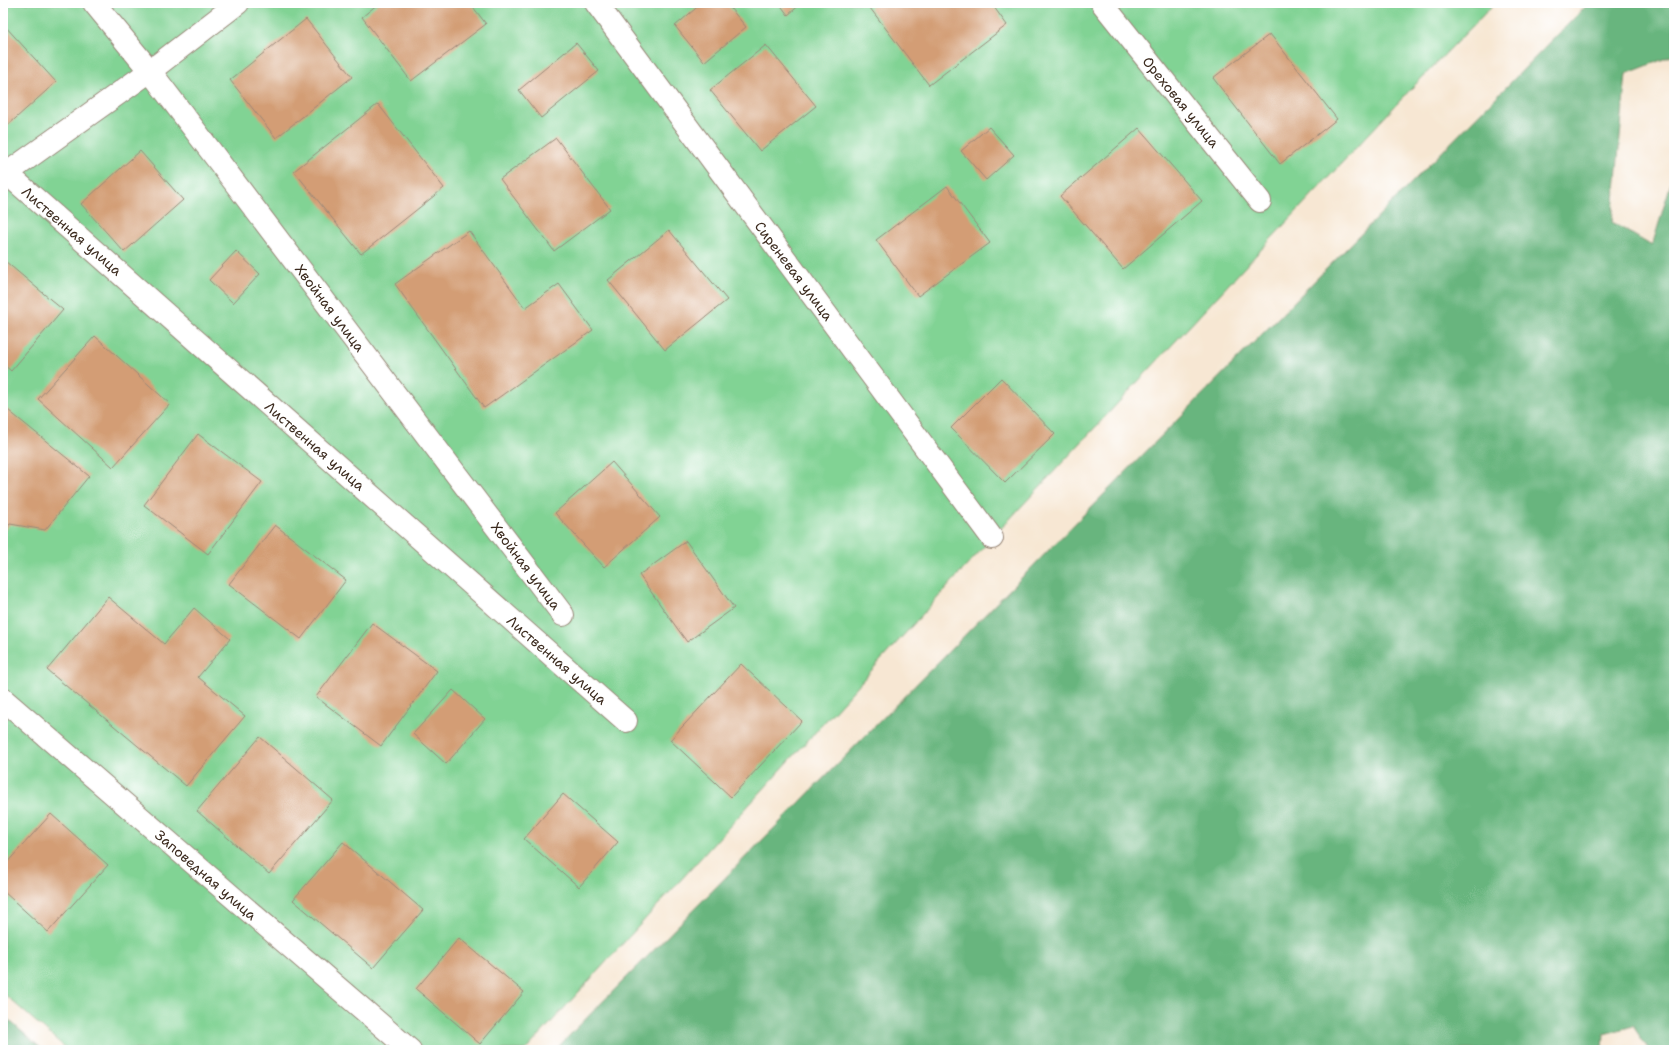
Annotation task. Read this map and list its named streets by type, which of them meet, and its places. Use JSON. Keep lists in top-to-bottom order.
{
  "streets": {
    "street": [
      "Ореховая улица",
      "Лиственная улица",
      "Сиреневая улица",
      "Хвойная улица",
      "Заповедная улица"
    ]
  }
}
